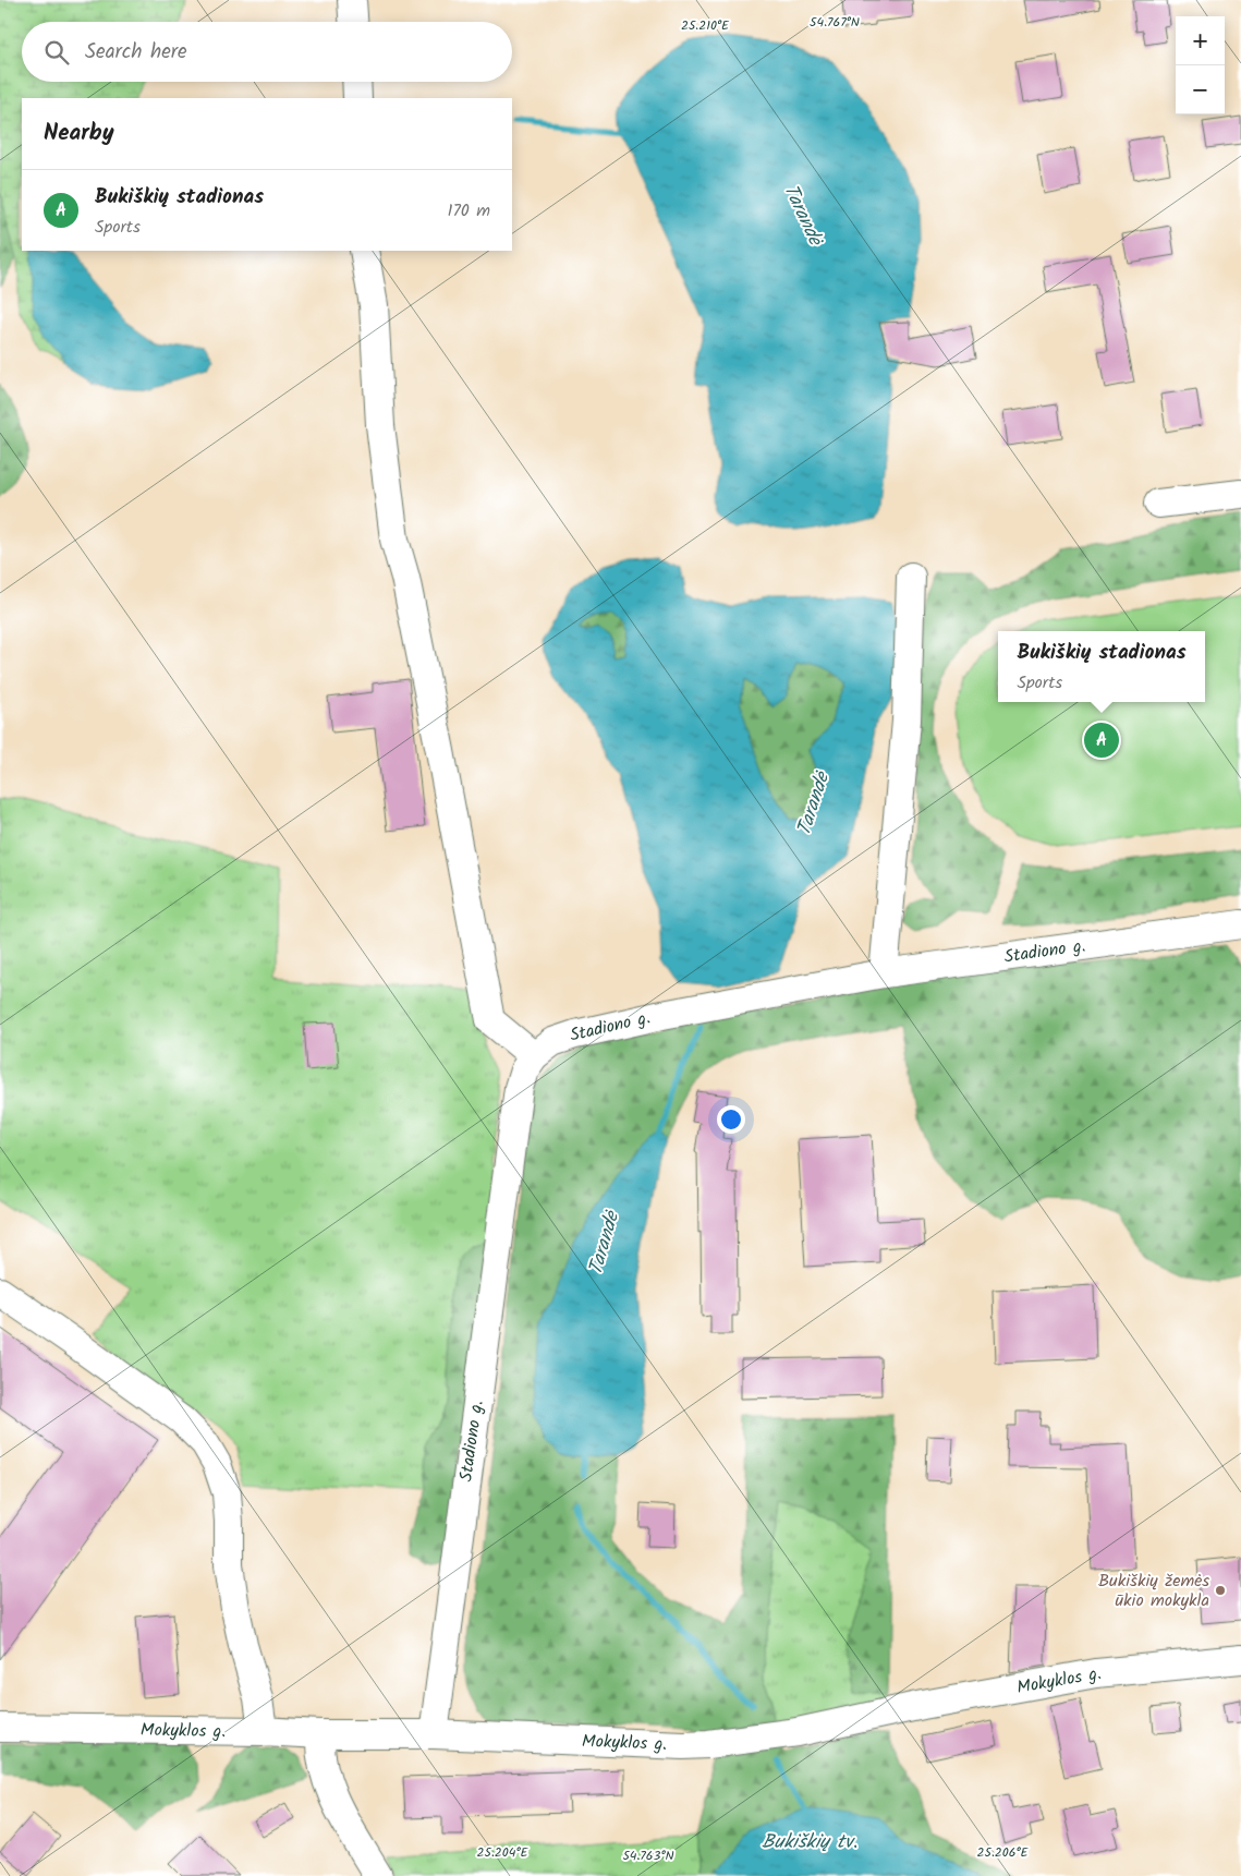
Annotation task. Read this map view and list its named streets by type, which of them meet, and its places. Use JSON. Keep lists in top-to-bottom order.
{
  "streets": {
    "street": ["Stadiono g.", "Mokyklos g."]
  },
  "crossings": [
    ["Stadiono g.", "Mokyklos g."]
  ],
  "water": ["Tarandė", "Bukiškių tv."],
  "places": ["Bukiškių žemės ūkio mokykla"],
  "page": {
    "map_buttons": ["+", "−"],
    "search": "Search here",
    "heading": "Nearby",
    "list": [
      {
        "mark": "A",
        "name": "Bukiškių stadionas",
        "note": "Sports",
        "value": "170 m"
      }
    ],
    "popup": ["Bukiškių stadionas", "Sports"],
    "pins": "A"
  },
  "coordinates": [
    "54.767°N",
    "25.210°E",
    "25.204°E",
    "25.206°E",
    "54.763°N"
  ]
}
